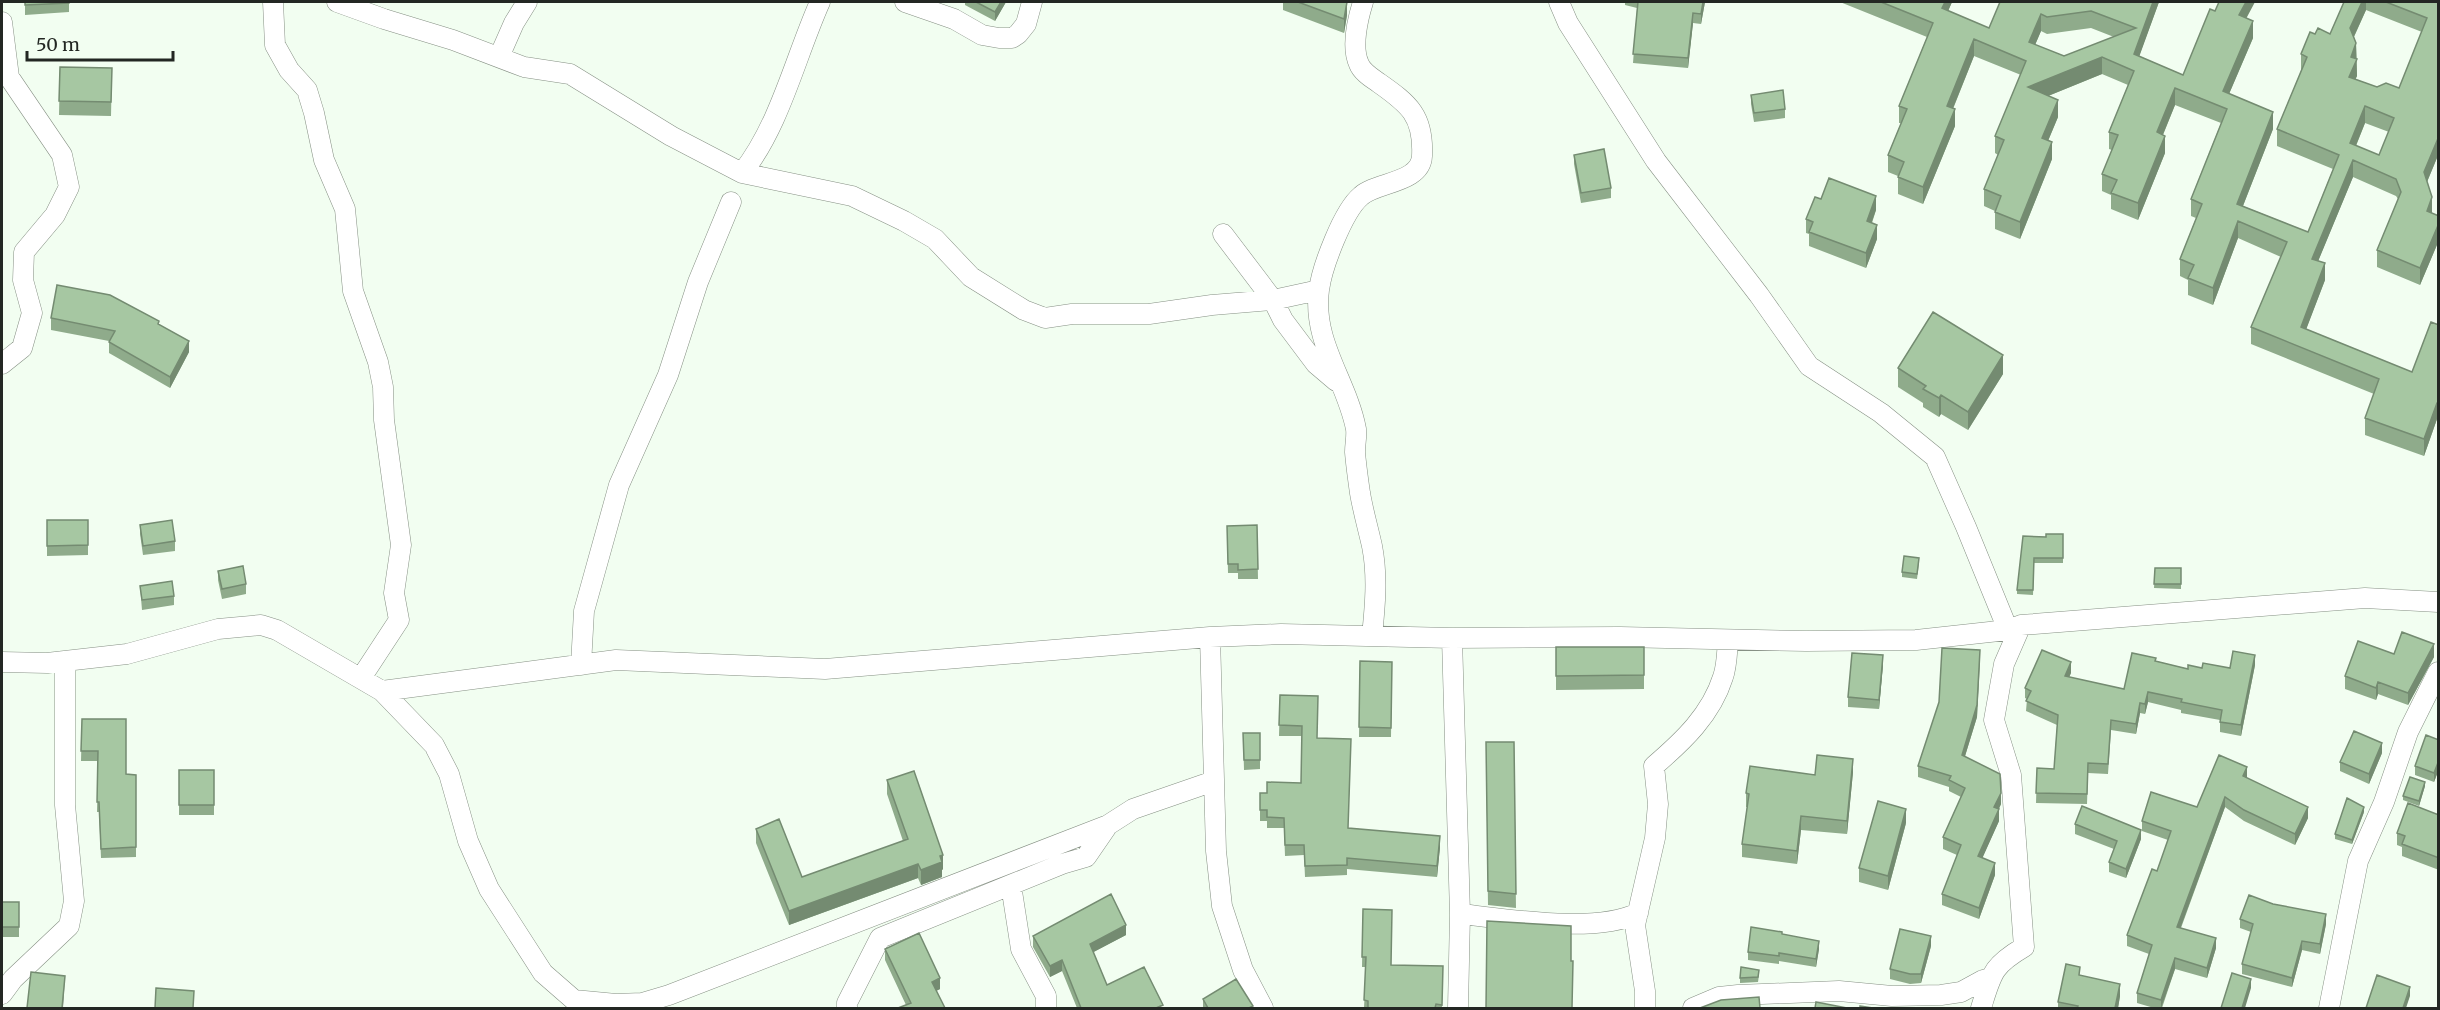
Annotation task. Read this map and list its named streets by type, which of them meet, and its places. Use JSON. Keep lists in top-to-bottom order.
{
  "scale_bar": "50 m"
}
